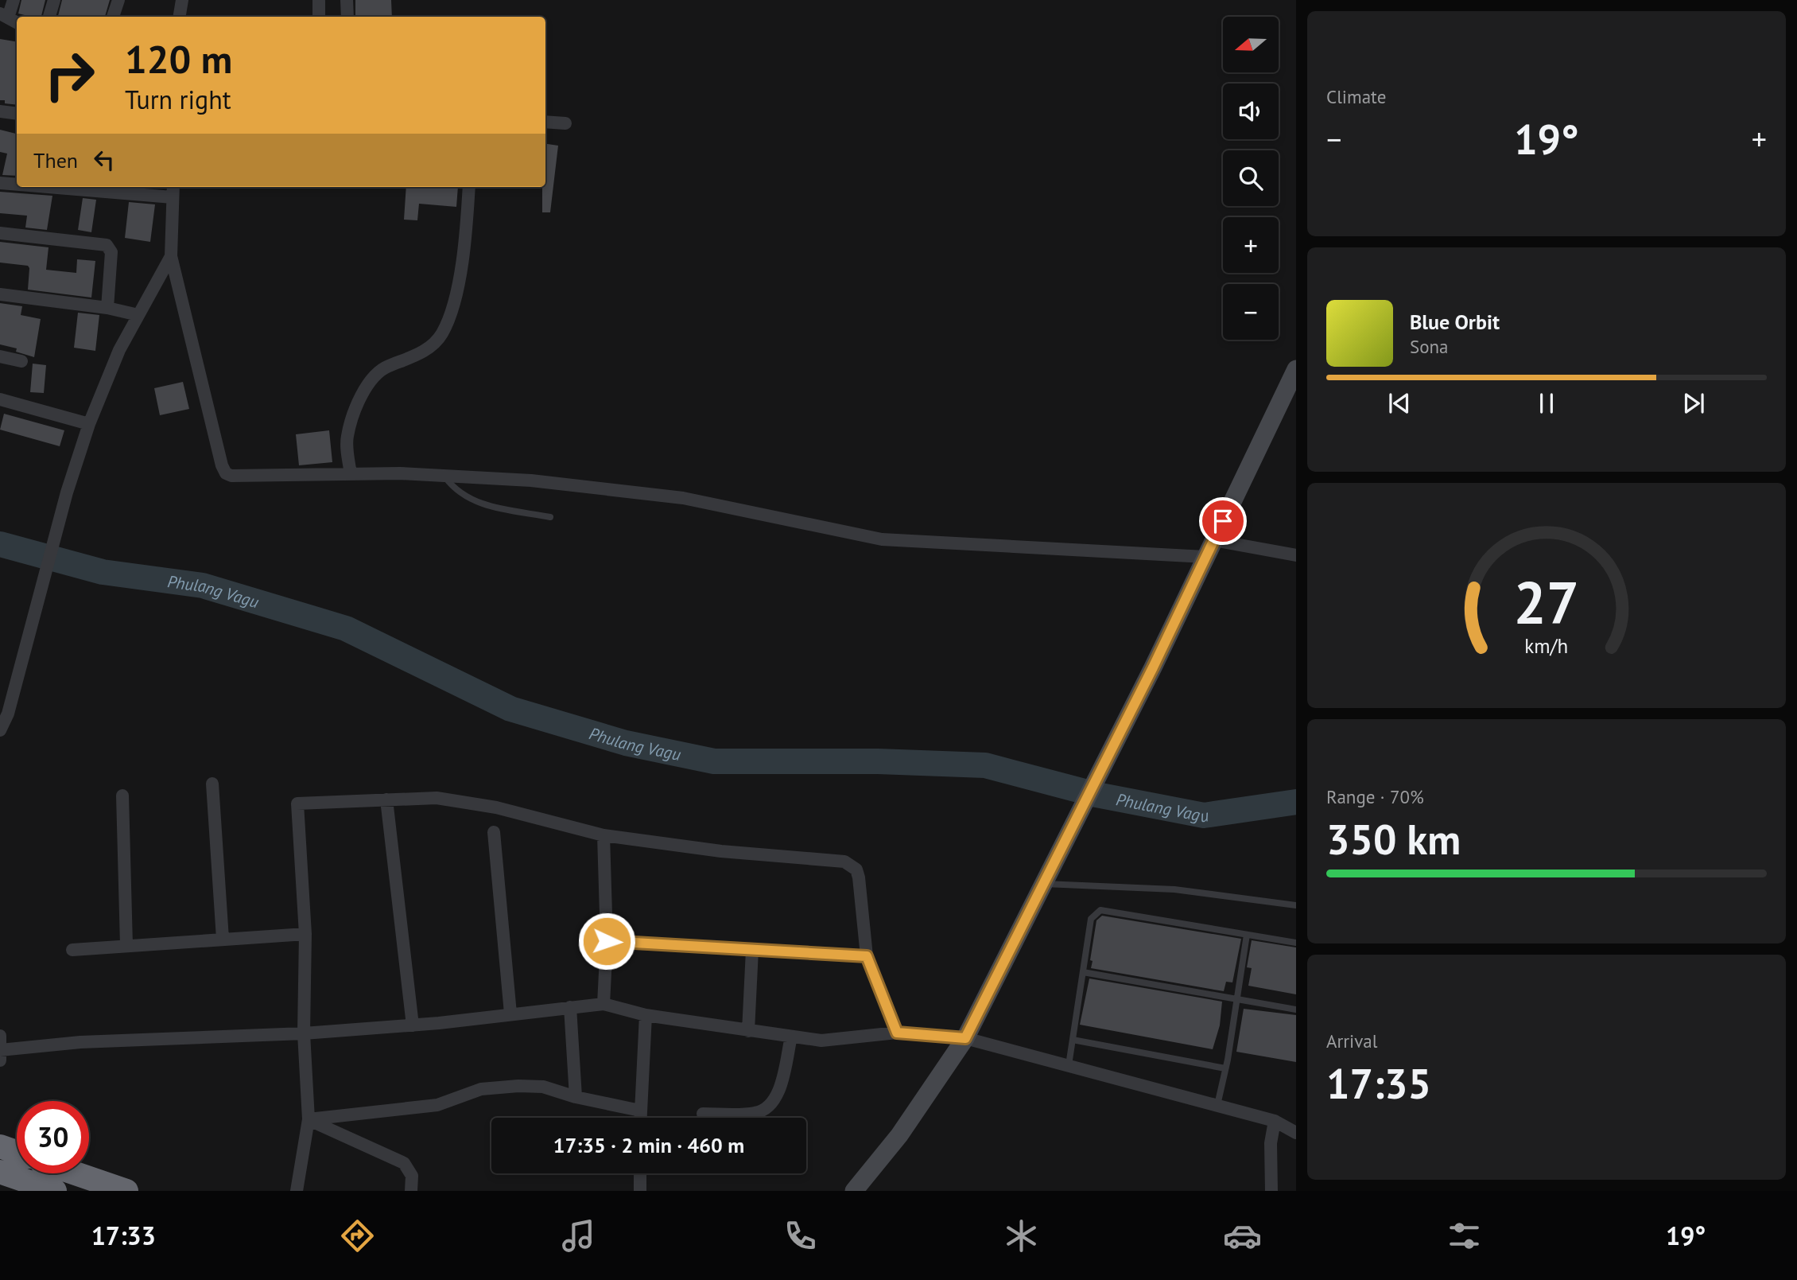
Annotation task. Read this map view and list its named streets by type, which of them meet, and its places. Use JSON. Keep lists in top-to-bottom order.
{
  "water": ["Phulang Vagu"],
  "north": "left",
  "page": {
    "tile": [
      "Climate",
      ["Range · 70%", "350 km"],
      ["Arrival", "17:35"]
    ],
    "map_buttons": ["+", "−"],
    "turn": ["120 m", "Turn right"],
    "heat": ["−", "19°", "+"],
    "then": "Then",
    "song": ["Blue Orbit", "Sona"],
    "limit": "30",
    "trip": "17:35 · 2 min · 460 m",
    "tabs": ["17:33", "19°"],
    "gauge": ["27", "km/h"]
  }
}
